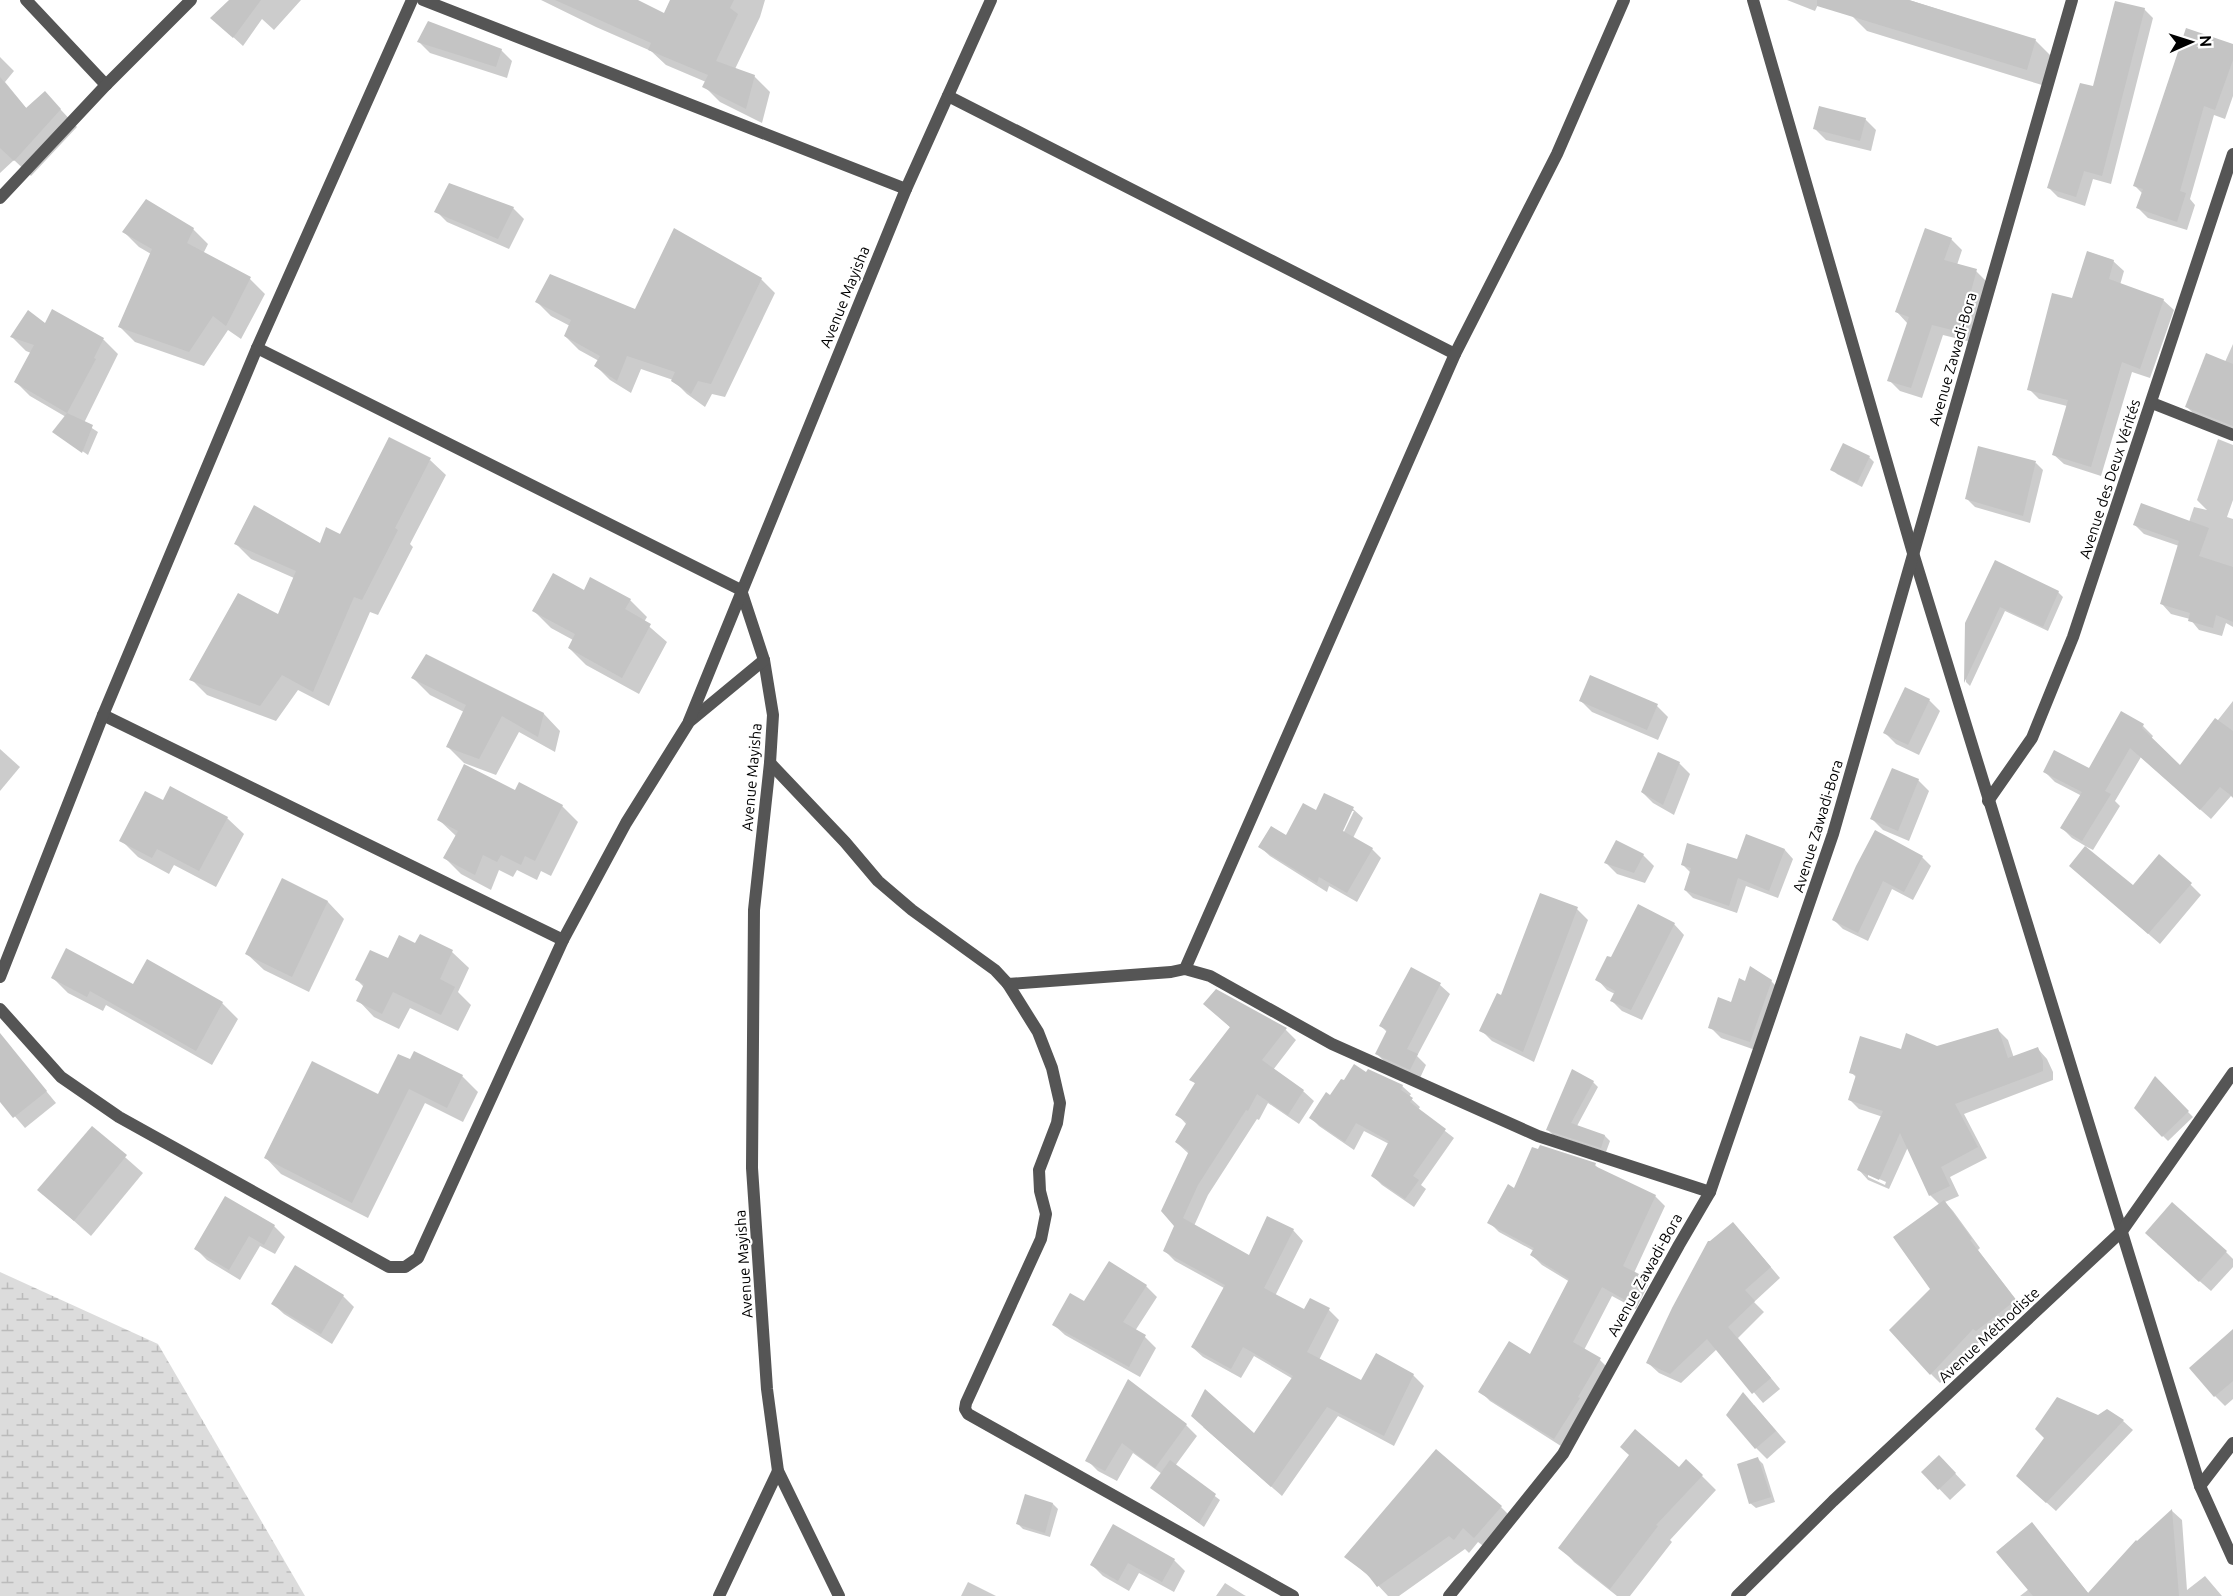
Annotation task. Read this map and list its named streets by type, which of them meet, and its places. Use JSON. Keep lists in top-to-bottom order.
{
  "streets": {
    "street": [
      "Avenue Mayisha",
      "Avenue Zawadi-Bora",
      "Avenue des Deux Vérités",
      "Avenue Méthodiste"
    ]
  },
  "north": "right"
}
